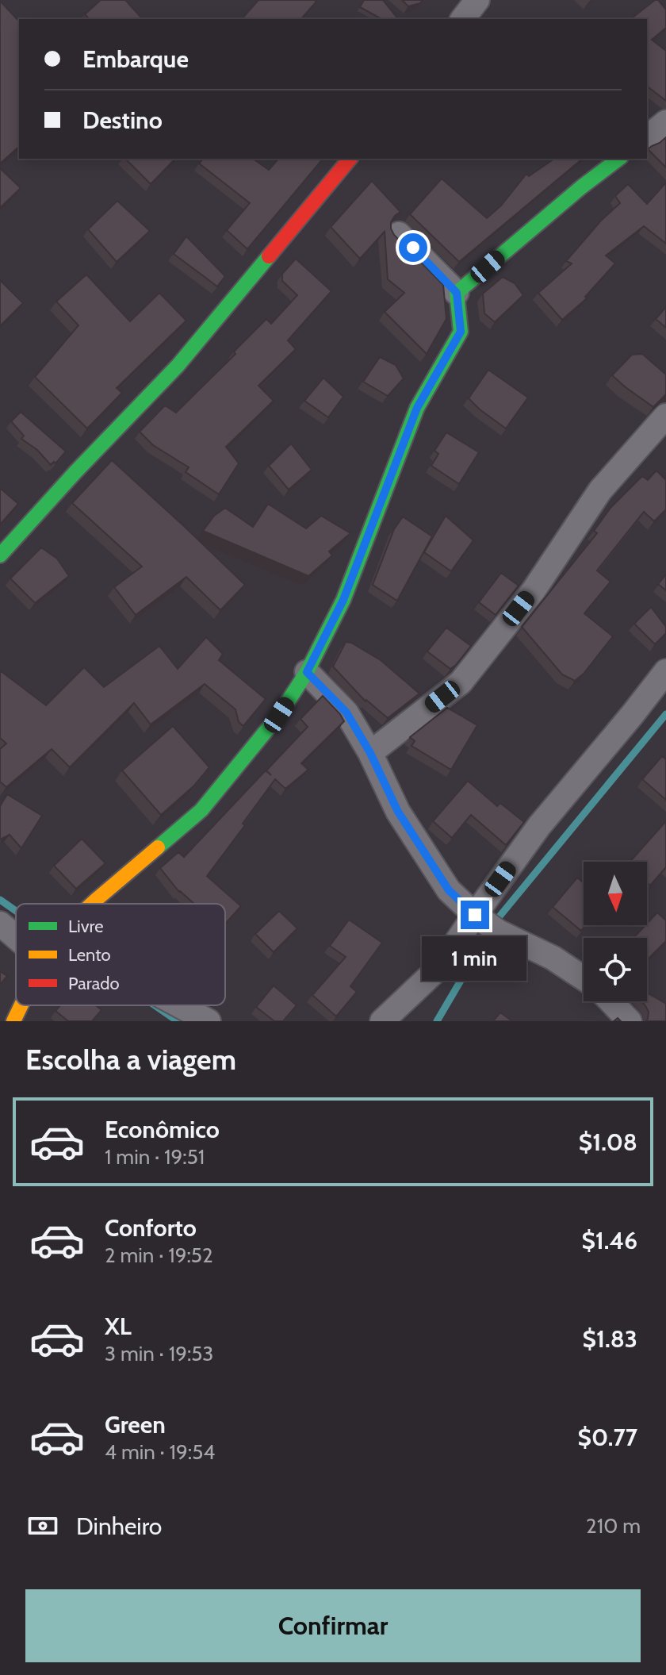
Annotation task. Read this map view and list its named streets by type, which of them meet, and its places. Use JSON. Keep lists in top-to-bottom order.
{
  "legend": ["Livre", "Lento", "Parado"],
  "north": "bottom",
  "page": {
    "banner": ["Embarque", "Destino"],
    "bubble": "1 min",
    "heading": "Escolha a viagem",
    "list": [
      {
        "name": "Econômico",
        "note": "1 min · 19:51",
        "value": "$1.08"
      },
      {
        "name": "Conforto",
        "note": "2 min · 19:52",
        "value": "$1.46"
      },
      {
        "name": "XL",
        "note": "3 min · 19:53",
        "value": "$1.83"
      },
      {
        "name": "Green",
        "note": "4 min · 19:54",
        "value": "$0.77"
      }
    ],
    "pay": ["Dinheiro", "210 m"],
    "buttons": "Confirmar"
  }
}
